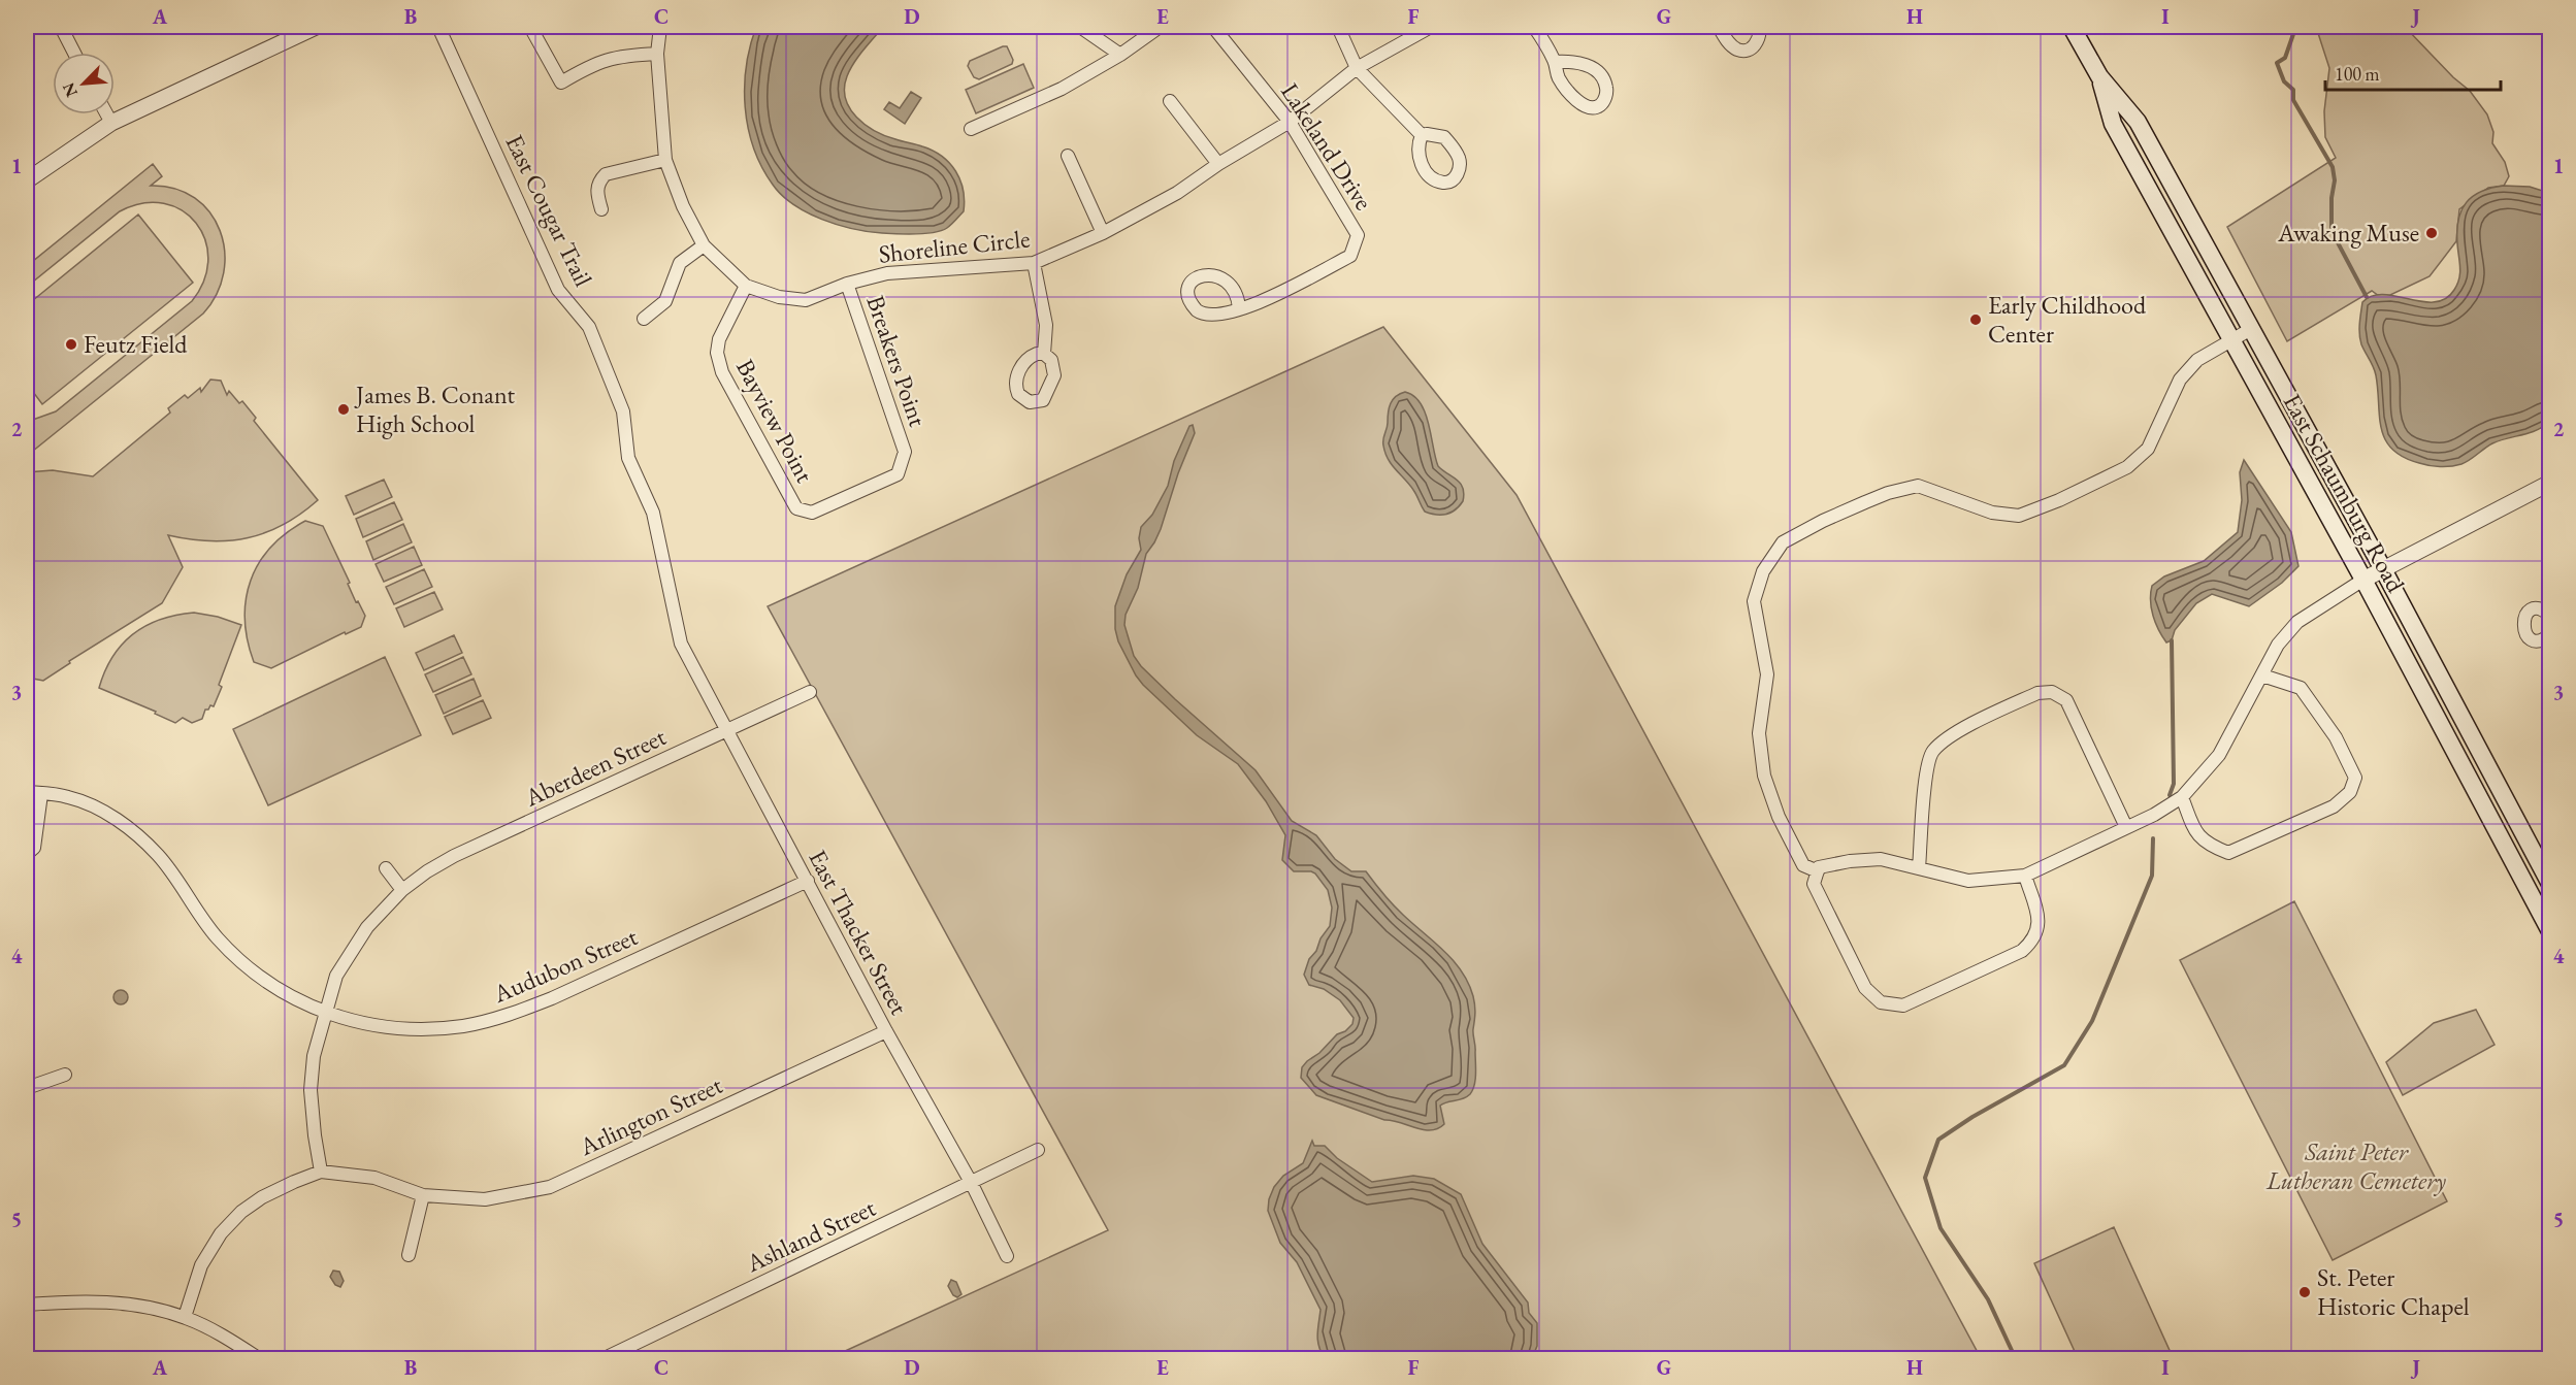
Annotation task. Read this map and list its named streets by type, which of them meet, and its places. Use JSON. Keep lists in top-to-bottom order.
{
  "streets": {
    "main road": ["East Schaumburg Road"],
    "street": [
      "Lakeland Drive",
      "East Cougar Trail",
      "Shoreline Circle",
      "Breakers Point",
      "Bayview Point",
      "Aberdeen Street",
      "East Thacker Street",
      "Audubon Street",
      "Arlington Street",
      "Ashland Street"
    ]
  },
  "crossings": [
    ["Lakeland Drive", "Shoreline Circle"],
    ["East Cougar Trail", "East Thacker Street"],
    ["Shoreline Circle", "Breakers Point"],
    ["Shoreline Circle", "Bayview Point"],
    ["Breakers Point", "Bayview Point"],
    ["Aberdeen Street", "East Thacker Street"],
    ["Aberdeen Street", "Audubon Street"],
    ["Aberdeen Street", "Arlington Street"],
    ["East Thacker Street", "Audubon Street"],
    ["East Thacker Street", "Arlington Street"],
    ["East Thacker Street", "Ashland Street"]
  ],
  "parks": ["Saint Peter Lutheran Cemetery"],
  "places": [
    "Awaking Muse",
    "Early Childhood Center",
    "Feutz Field",
    "James B. Conant High School",
    "St. Peter Historic Chapel"
  ],
  "scale_bar": "100 m",
  "north": "bottom left",
  "grid": {
    "columns": [
      "A",
      "B",
      "C",
      "D",
      "E",
      "F",
      "G",
      "H",
      "I",
      "J"
    ],
    "rows": [
      "1",
      "2",
      "3",
      "4",
      "5"
    ]
  }
}
